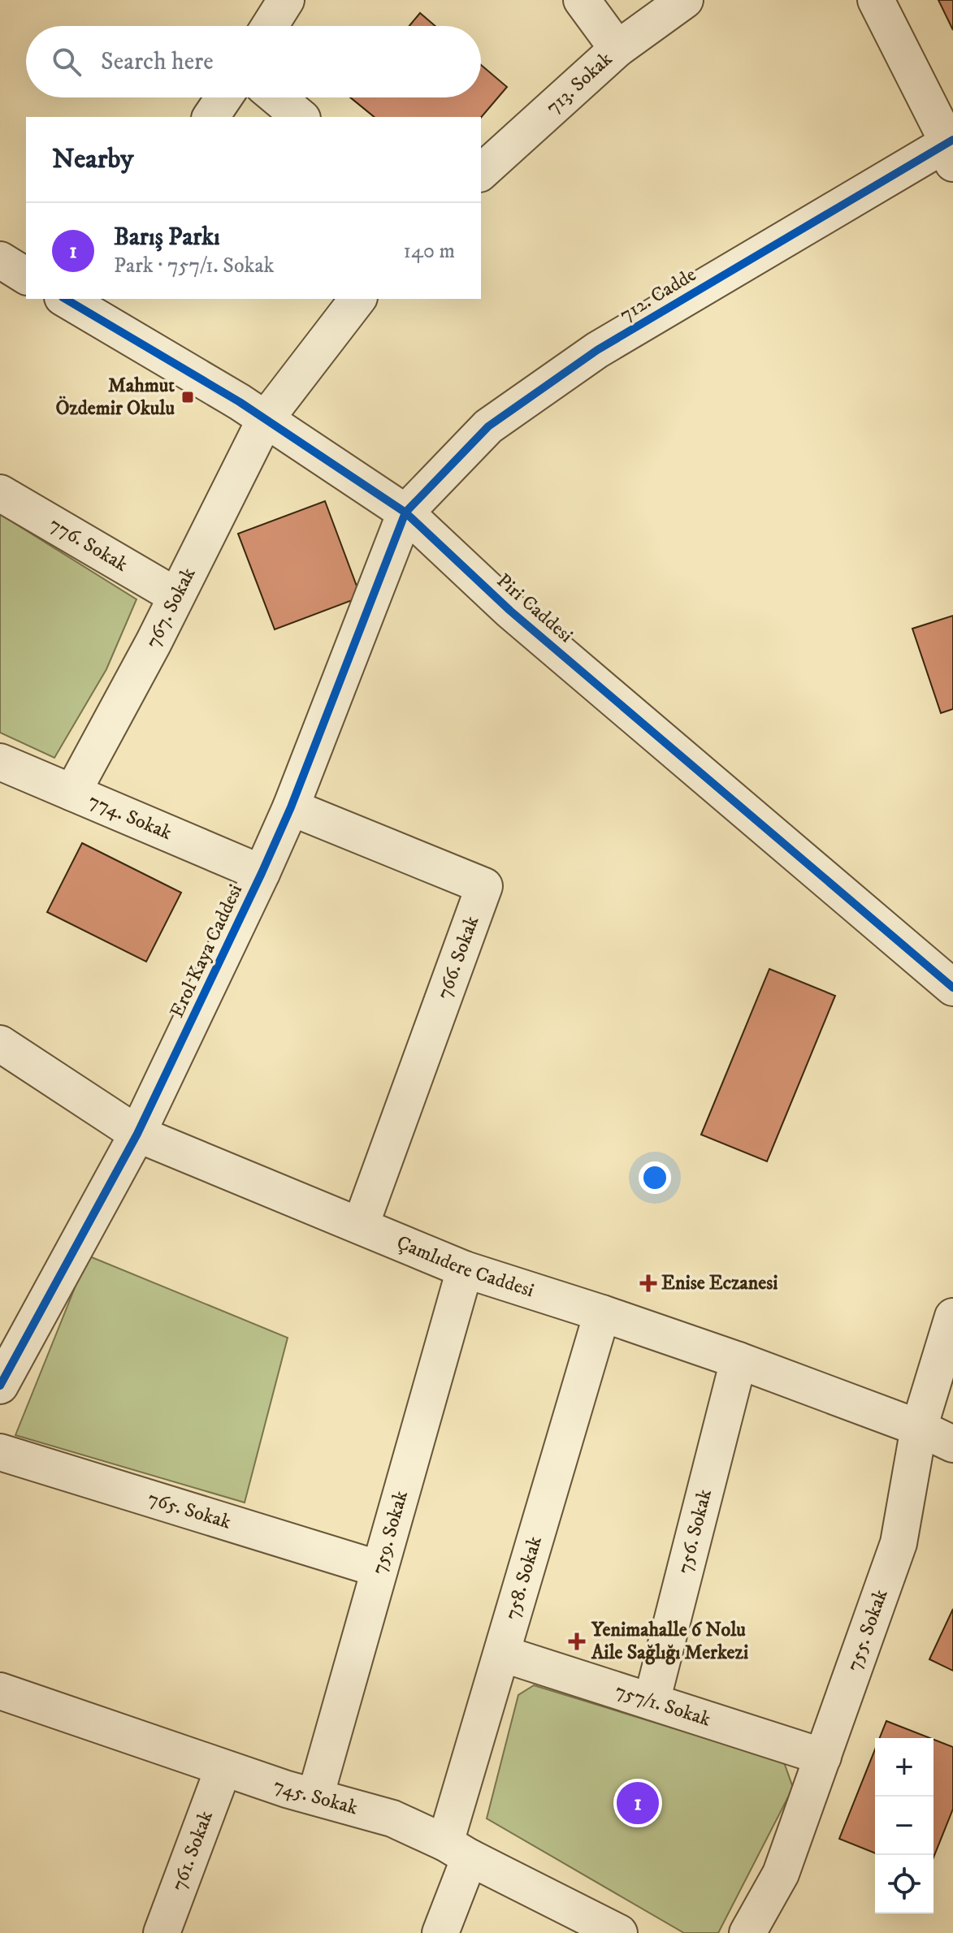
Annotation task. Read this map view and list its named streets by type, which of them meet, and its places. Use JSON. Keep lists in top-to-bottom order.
{
  "streets": {
    "street": [
      "713. Sokak",
      "712. Cadde",
      "776. Sokak",
      "767. Sokak",
      "Piri Caddesi",
      "774. Sokak",
      "Erol Kaya Caddesi",
      "766. Sokak",
      "Çamlıdere Caddesi",
      "765. Sokak",
      "756. Sokak",
      "759. Sokak",
      "758. Sokak",
      "755. Sokak",
      "757/1. Sokak",
      "745. Sokak",
      "761. Sokak"
    ]
  },
  "crossings": [
    ["712. Cadde", "Piri Caddesi"],
    ["712. Cadde", "Erol Kaya Caddesi"],
    ["776. Sokak", "767. Sokak"],
    ["767. Sokak", "Piri Caddesi"],
    ["767. Sokak", "774. Sokak"],
    ["Piri Caddesi", "Erol Kaya Caddesi"],
    ["774. Sokak", "Erol Kaya Caddesi"],
    ["Erol Kaya Caddesi", "766. Sokak"],
    ["Erol Kaya Caddesi", "Çamlıdere Caddesi"],
    ["766. Sokak", "Çamlıdere Caddesi"],
    ["Çamlıdere Caddesi", "756. Sokak"],
    ["Çamlıdere Caddesi", "759. Sokak"],
    ["Çamlıdere Caddesi", "758. Sokak"],
    ["Çamlıdere Caddesi", "755. Sokak"],
    ["765. Sokak", "759. Sokak"],
    ["756. Sokak", "757/1. Sokak"],
    ["759. Sokak", "745. Sokak"],
    ["758. Sokak", "757/1. Sokak"],
    ["758. Sokak", "745. Sokak"],
    ["755. Sokak", "757/1. Sokak"],
    ["745. Sokak", "761. Sokak"]
  ],
  "places": {
    "transit": ["Mahmut Özdemir Okulu"],
    "health": ["Enise Eczanesi", "Yenimahalle 6 Nolu Aile Sağlığı Merkezi"]
  },
  "page": {
    "search": "Search here",
    "heading": "Nearby",
    "list": [
      {
        "mark": "1",
        "name": "Barış Parkı",
        "note": "Park · 757/1. Sokak",
        "value": "140 m"
      }
    ],
    "map_buttons": ["+", "−"],
    "pins": "1"
  }
}
